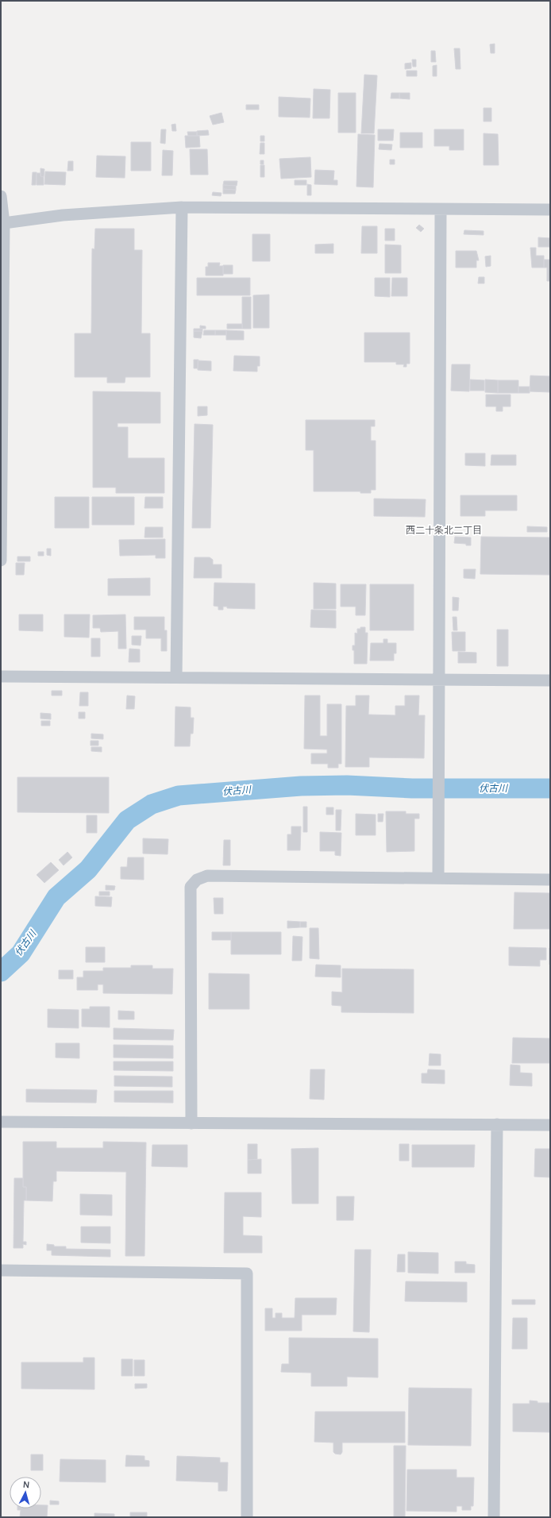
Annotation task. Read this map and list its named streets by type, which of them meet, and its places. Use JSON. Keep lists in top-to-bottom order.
{
  "districts": ["西二十条北二丁目"],
  "water": ["伏古川"],
  "north": "top"
}
